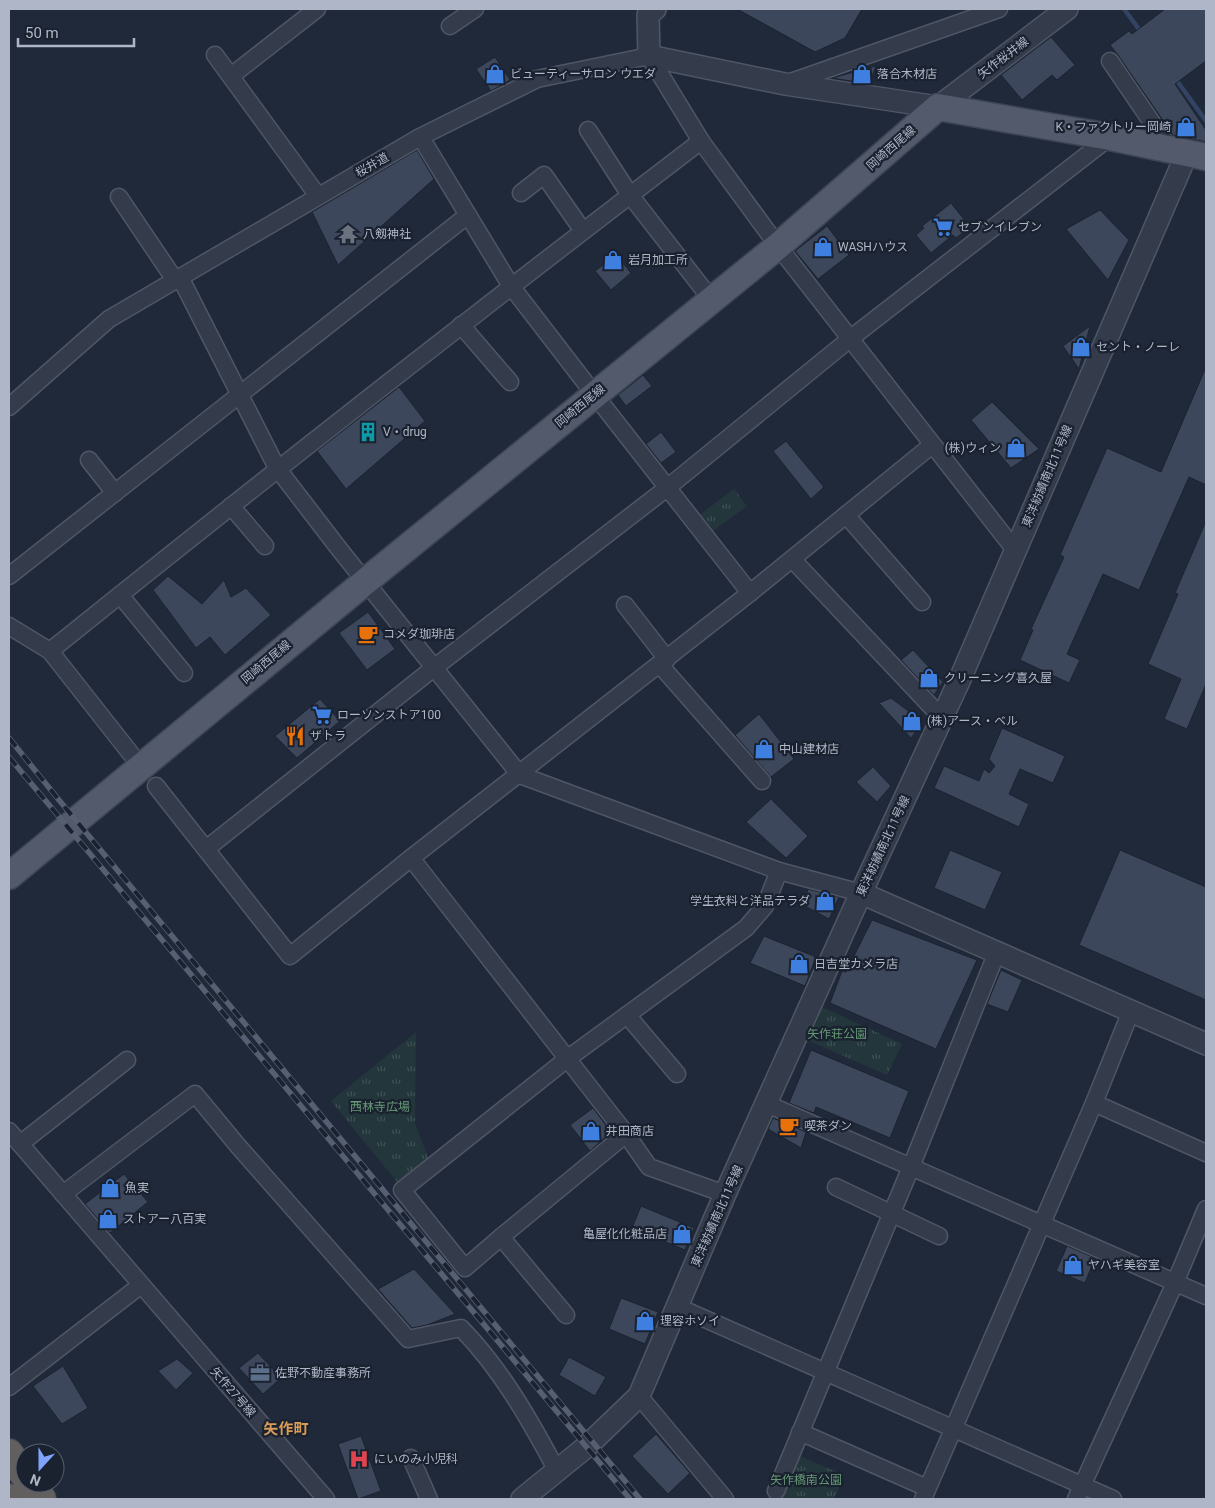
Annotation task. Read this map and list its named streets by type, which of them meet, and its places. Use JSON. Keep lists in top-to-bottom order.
{
  "streets": {
    "main road": ["岡崎西尾線"],
    "street": [
      "矢作桜井線",
      "桜井道",
      "東洋紡績南北11号線",
      "矢作27号線"
    ]
  },
  "crossings": [
    ["矢作桜井線", "岡崎西尾線"],
    ["矢作桜井線", "桜井道"],
    ["岡崎西尾線", "桜井道"]
  ],
  "districts": ["矢作町"],
  "parks": ["矢作荘公園", "西林寺広場", "矢作橋南公園"],
  "places": {
    "shop": [
      "ビューティーサロン ウエダ",
      "落合木材店",
      "K・ファクトリー岡崎",
      "WASHハウス",
      "岩月加工所",
      "セント・ノーレ",
      "(株)ウィン",
      "クリーニング喜久屋",
      "(株)アース・ベル",
      "中山建材店",
      "学生衣料と洋品テラダ",
      "日吉堂カメラ店",
      "井田商店",
      "魚実",
      "ストアー八百実",
      "亀屋化化粧品店",
      "ヤハギ美容室",
      "理容ホソイ"
    ],
    "supermarket": ["セブンイレブン", "ローソンストア100"],
    "temple": ["八剱神社"],
    "building": ["V・drug"],
    "cafe": ["コメダ珈琲店", "喫茶ダン"],
    "restaurant": ["ザトラ"],
    "office": ["佐野不動産事務所"],
    "hospital": ["にいのみ小児科"]
  },
  "scale_bar": "50 m",
  "north": "bottom"
}
